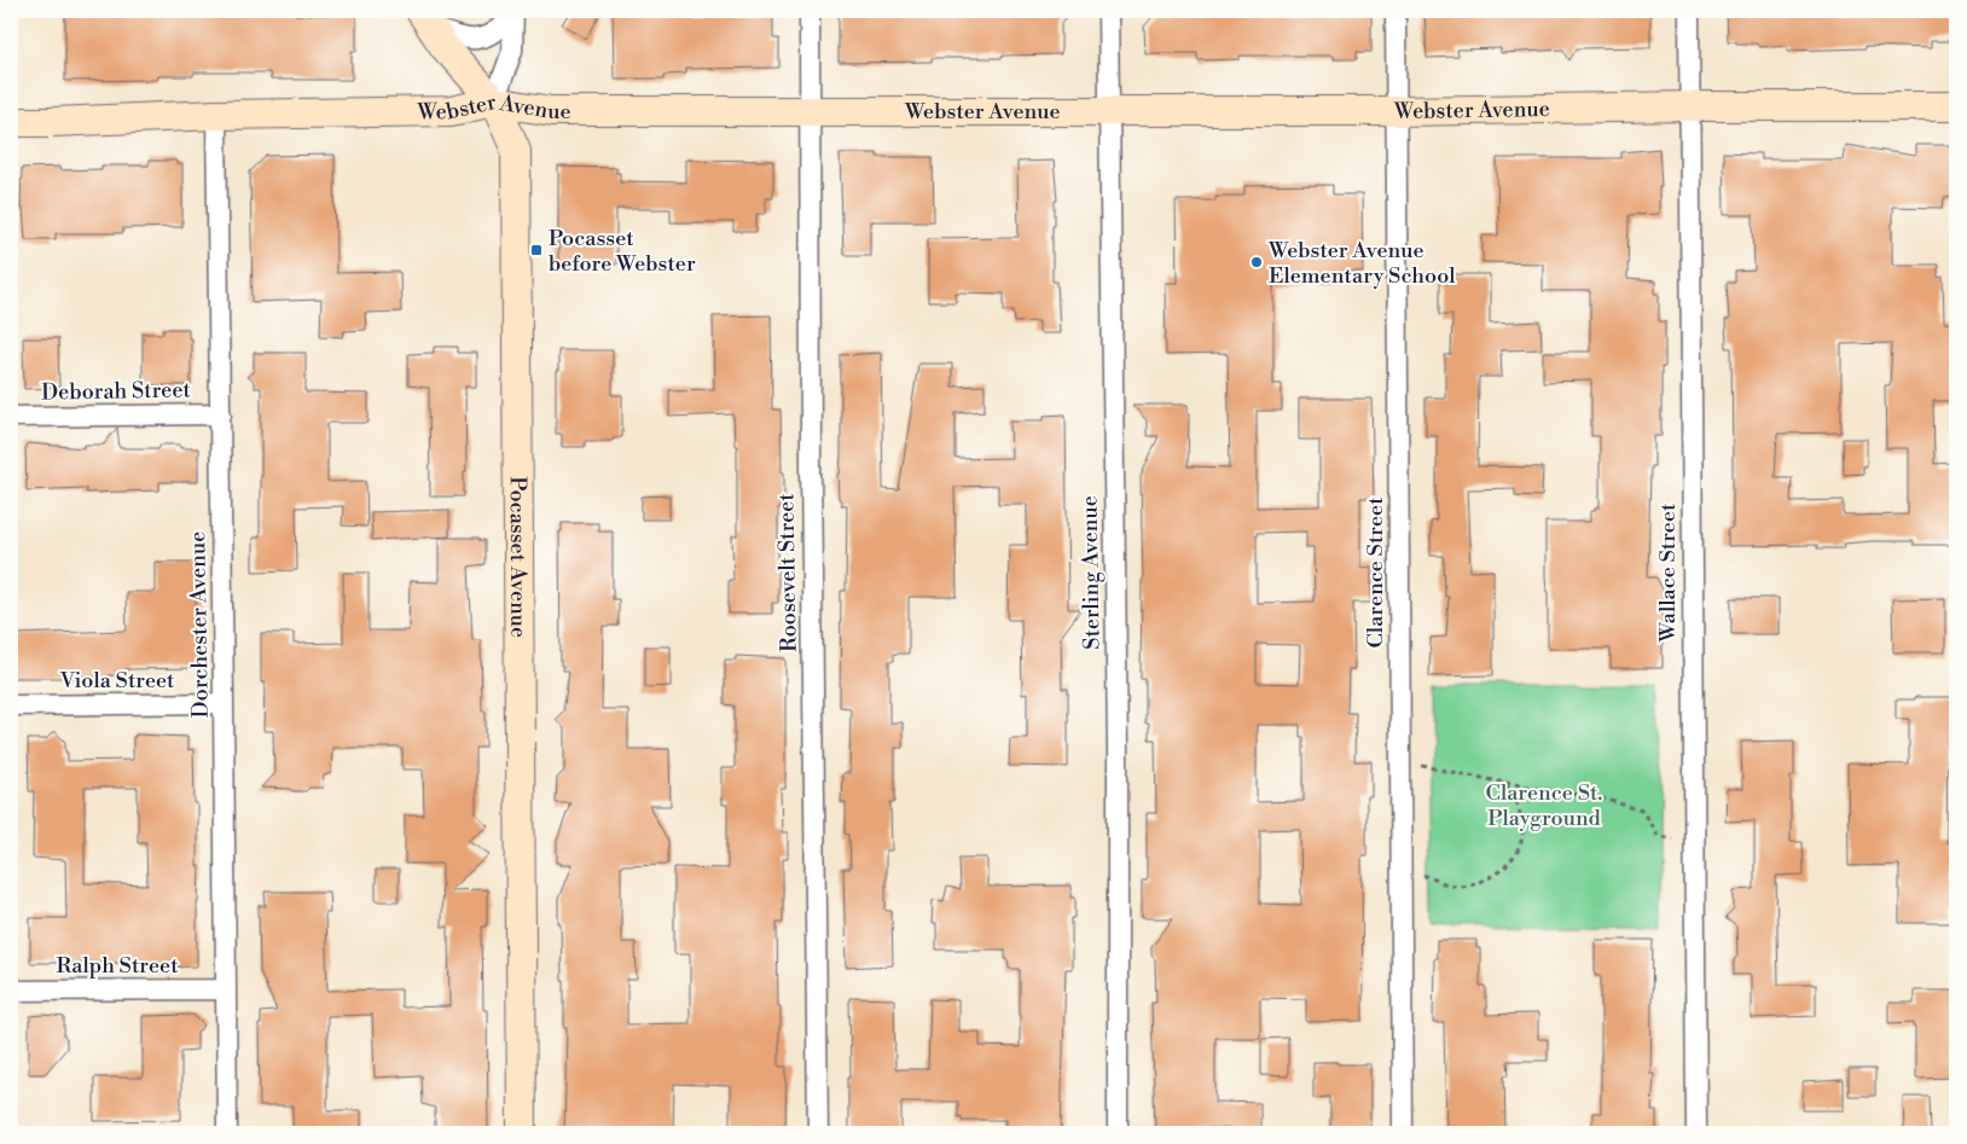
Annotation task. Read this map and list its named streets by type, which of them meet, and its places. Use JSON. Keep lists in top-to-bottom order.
{
  "streets": {
    "street": [
      "Webster Avenue",
      "Deborah Street",
      "Pocasset Avenue",
      "Roosevelt Street",
      "Sterling Avenue",
      "Clarence Street",
      "Wallace Street",
      "Dorchester Avenue",
      "Viola Street",
      "Ralph Street"
    ]
  },
  "crossings": [
    ["Webster Avenue", "Pocasset Avenue"],
    ["Webster Avenue", "Roosevelt Street"],
    ["Webster Avenue", "Sterling Avenue"],
    ["Webster Avenue", "Clarence Street"],
    ["Webster Avenue", "Wallace Street"],
    ["Webster Avenue", "Dorchester Avenue"],
    ["Deborah Street", "Dorchester Avenue"],
    ["Dorchester Avenue", "Viola Street"],
    ["Dorchester Avenue", "Ralph Street"]
  ],
  "parks": ["Clarence St. Playground"],
  "places": {
    "transit": ["Pocasset before Webster"],
    "other": ["Webster Avenue Elementary School"]
  }
}
